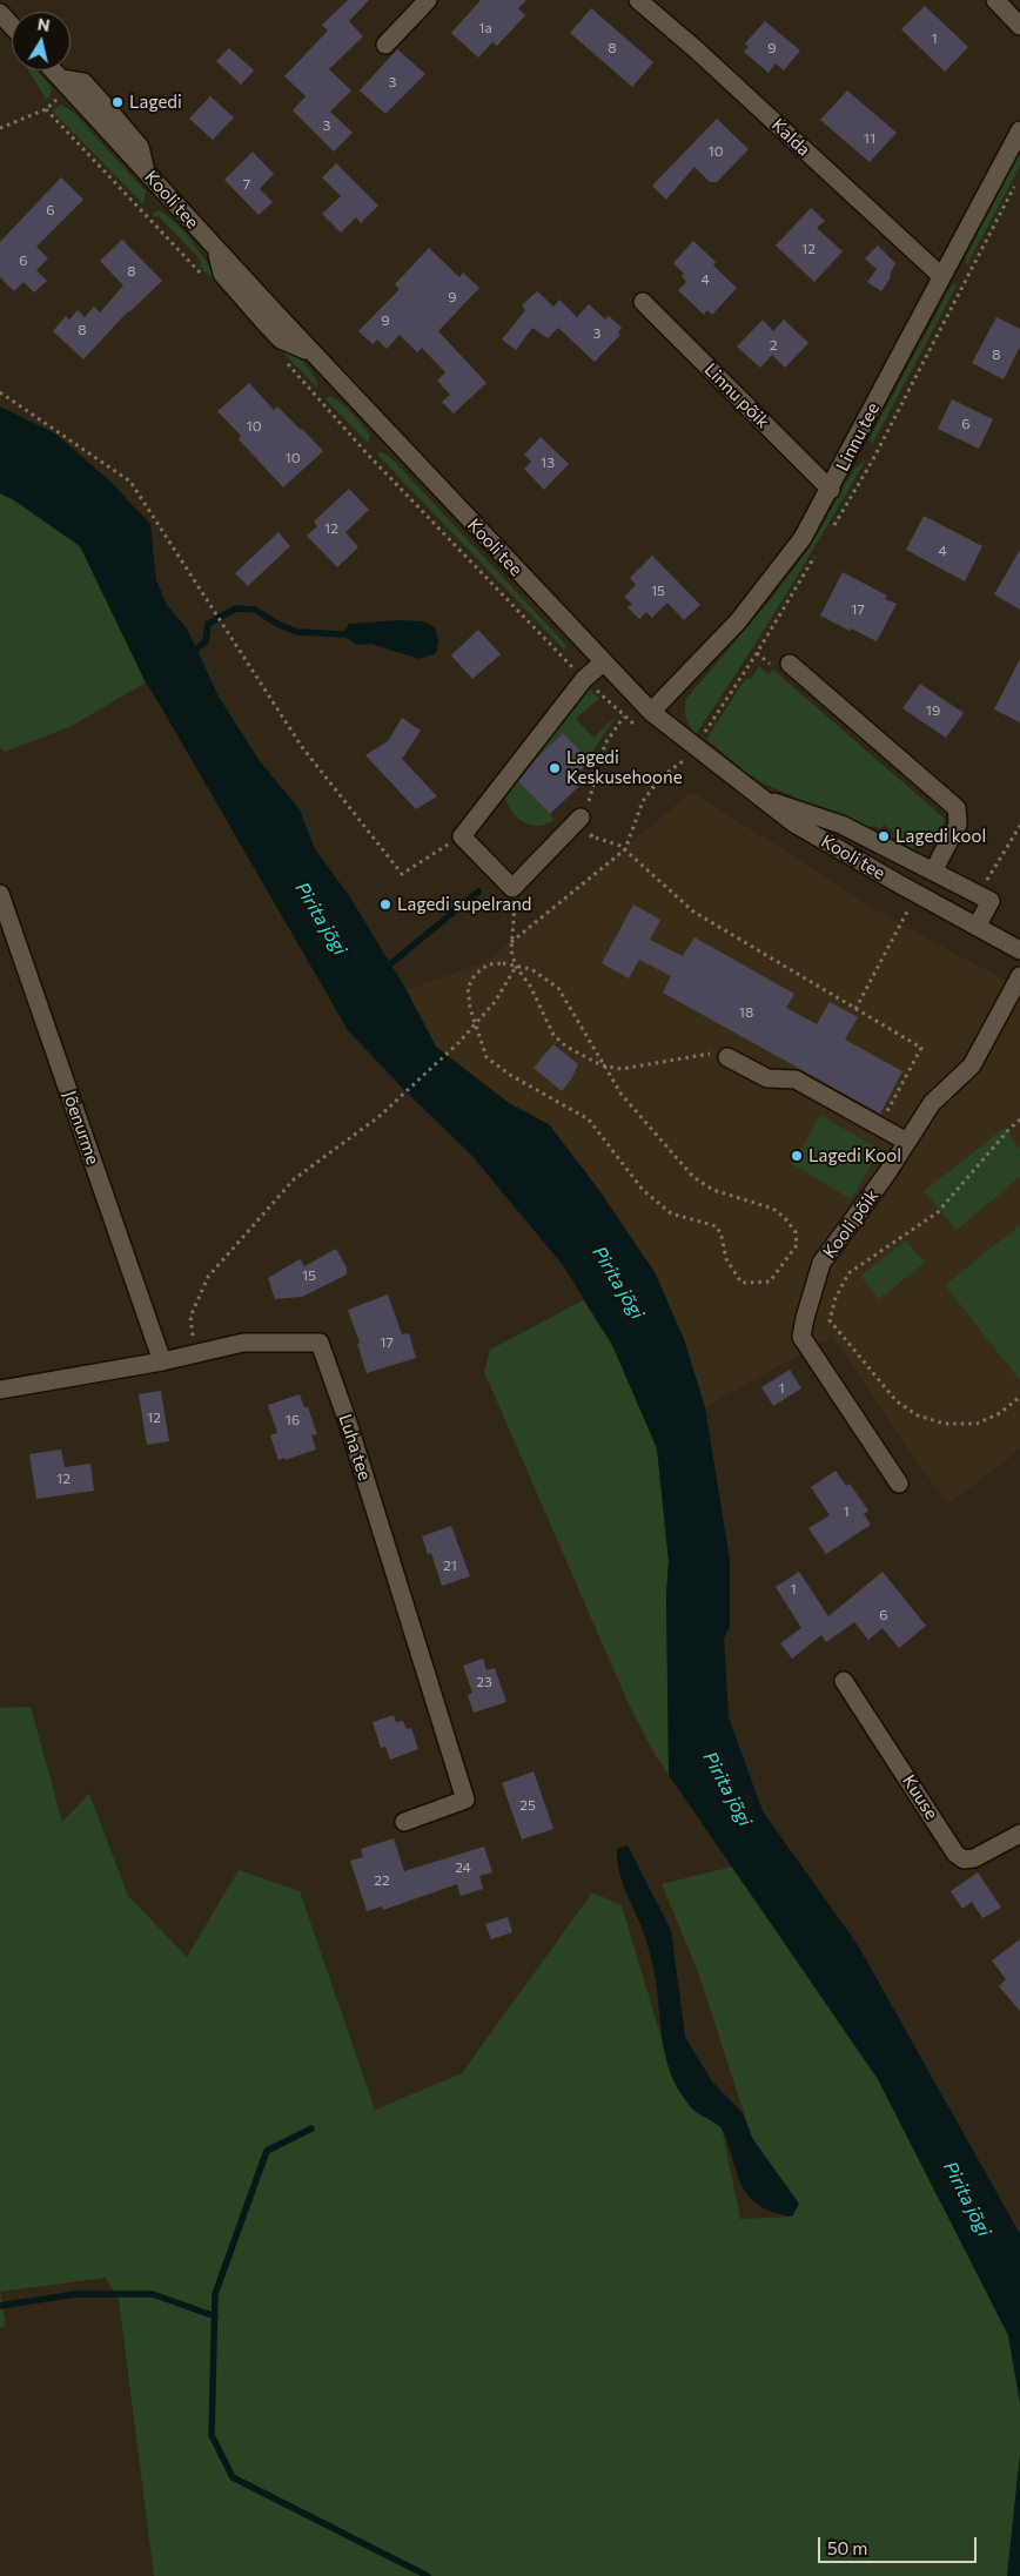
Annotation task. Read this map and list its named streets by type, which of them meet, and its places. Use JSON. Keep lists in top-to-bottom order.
{
  "streets": {
    "street": [
      "Kalda",
      "Kooli tee",
      "Linnu põik",
      "Linnu tee",
      "Jõenurme",
      "Kooli põik",
      "Luha tee",
      "Kuuse"
    ]
  },
  "crossings": [
    ["Kalda", "Linnu tee"],
    ["Kooli tee", "Linnu tee"],
    ["Linnu põik", "Linnu tee"],
    ["Jõenurme", "Luha tee"]
  ],
  "water": ["Pirita jõgi"],
  "places": [
    "Lagedi",
    "Lagedi Keskusehoone",
    "Lagedi kool",
    "Lagedi supelrand",
    "Lagedi Kool"
  ],
  "house_numbers": [
    "1a",
    "1",
    "8",
    "9",
    "3",
    "3",
    "11",
    "10",
    "7",
    "6",
    "12",
    "6",
    "8",
    "4",
    "9",
    "9",
    "8",
    "3",
    "2",
    "8",
    "6",
    "10",
    "10",
    "13",
    "12",
    "4",
    "15",
    "17",
    "19",
    "18",
    "15",
    "17",
    "1",
    "12",
    "16",
    "12",
    "1",
    "21",
    "1",
    "6",
    "23",
    "25",
    "24",
    "22"
  ],
  "scale_bar": "50 m",
  "north": "top"
}
